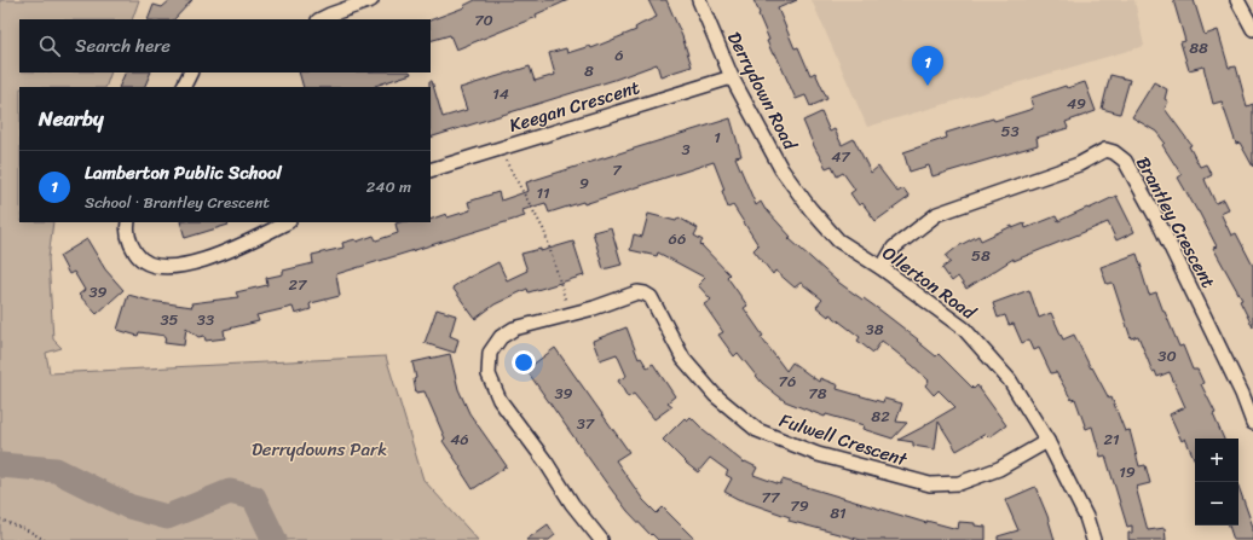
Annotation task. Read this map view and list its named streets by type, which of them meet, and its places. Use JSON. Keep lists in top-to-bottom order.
{
  "streets": {
    "street": [
      "Derrydown Road",
      "Keegan Crescent",
      "Brantley Crescent",
      "Ollerton Road",
      "Fulwell Crescent"
    ]
  },
  "crossings": [
    ["Derrydown Road", "Keegan Crescent"],
    ["Derrydown Road", "Ollerton Road"],
    ["Brantley Crescent", "Ollerton Road"],
    ["Ollerton Road", "Fulwell Crescent"]
  ],
  "parks": ["Derrydowns Park"],
  "house_numbers": [
    "70",
    "88",
    "6",
    "8",
    "14",
    "49",
    "53",
    "1",
    "3",
    "47",
    "7",
    "9",
    "11",
    "66",
    "58",
    "27",
    "39",
    "35",
    "33",
    "38",
    "30",
    "76",
    "39",
    "78",
    "82",
    "37",
    "46",
    "21",
    "19",
    "77",
    "79",
    "81"
  ],
  "page": {
    "search": "Search here",
    "pins": "1",
    "heading": "Nearby",
    "list": [
      {
        "mark": "1",
        "name": "Lamberton Public School",
        "note": "School · Brantley Crescent",
        "value": "240 m"
      }
    ],
    "map_buttons": ["+", "−"]
  }
}
